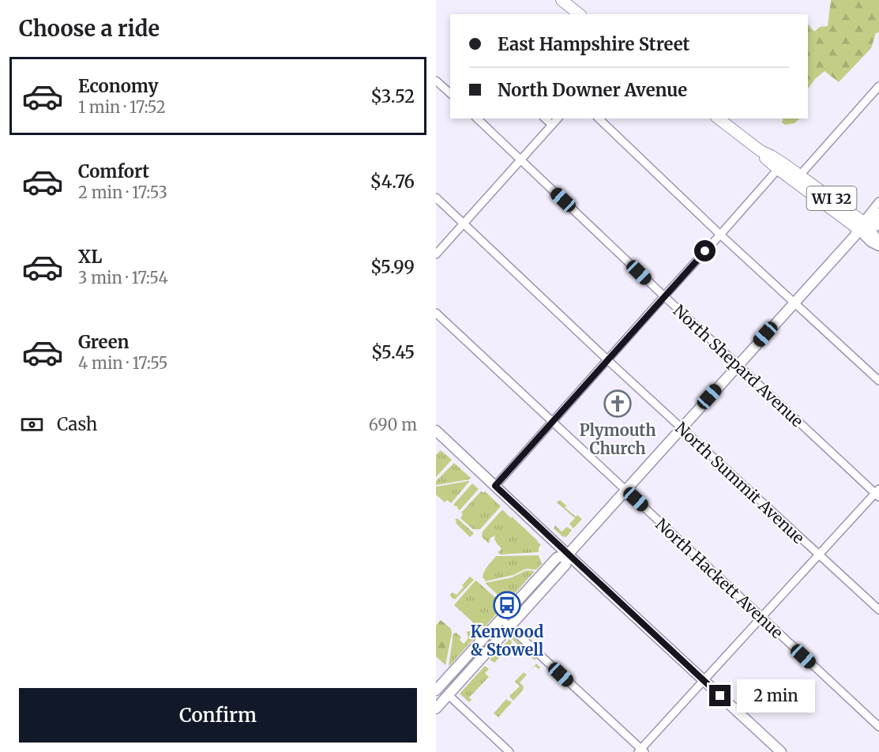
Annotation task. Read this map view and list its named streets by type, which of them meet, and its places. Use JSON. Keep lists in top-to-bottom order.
{
  "streets": {
    "main road": ["WI 32"],
    "street": ["North Shepard Avenue", "North Summit Avenue", "North Hackett Avenue"]
  },
  "places": {
    "church": ["Plymouth Church"],
    "bus stop": ["Kenwood & Stowell"]
  },
  "page": {
    "heading": "Choose a ride",
    "banner": ["East Hampshire Street", "North Downer Avenue"],
    "list": [
      {
        "name": "Economy",
        "note": "1 min · 17:52",
        "value": "$3.52"
      },
      {
        "name": "Comfort",
        "note": "2 min · 17:53",
        "value": "$4.76"
      },
      {
        "name": "XL",
        "note": "3 min · 17:54",
        "value": "$5.99"
      },
      {
        "name": "Green",
        "note": "4 min · 17:55",
        "value": "$5.45"
      }
    ],
    "pay": ["Cash", "690 m"],
    "buttons": "Confirm",
    "bubble": "2 min"
  }
}
